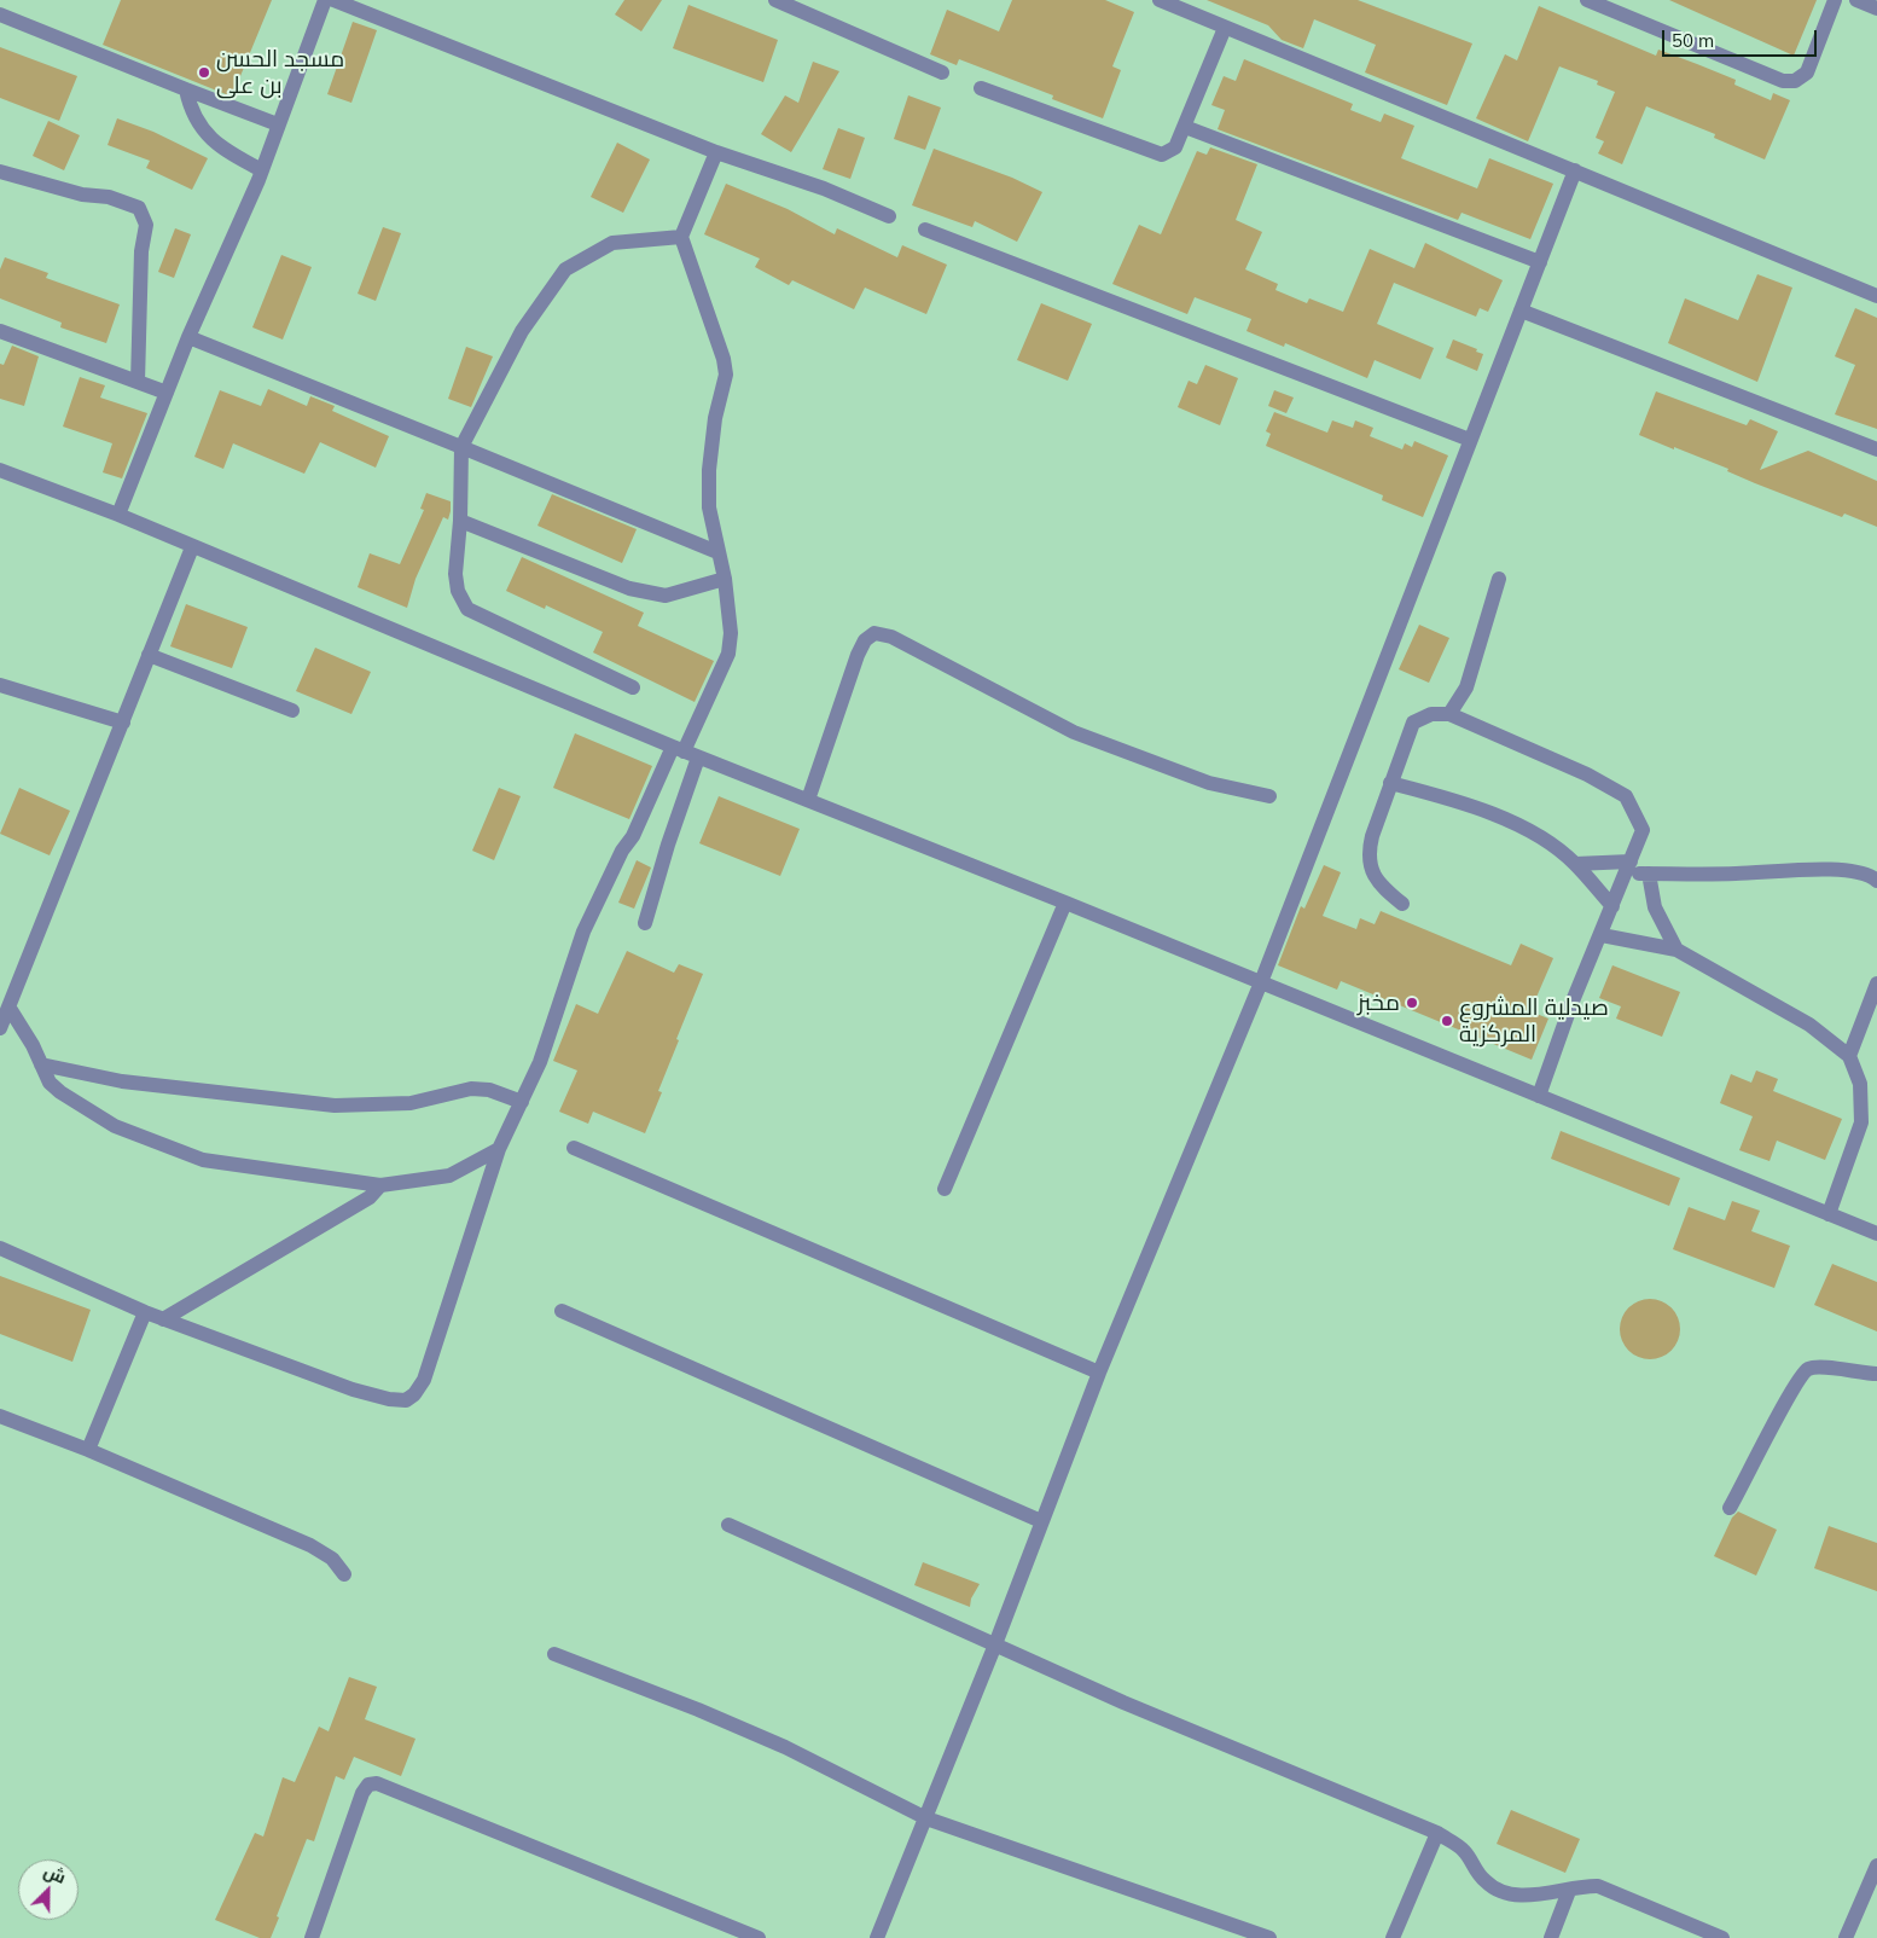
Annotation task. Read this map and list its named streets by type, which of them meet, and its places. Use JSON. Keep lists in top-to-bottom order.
{
  "places": ["مسجد الحسن بن على", "مخبز", "صيدلية المشروع المركزية"],
  "scale_bar": "50 m",
  "north": "top right"
}
